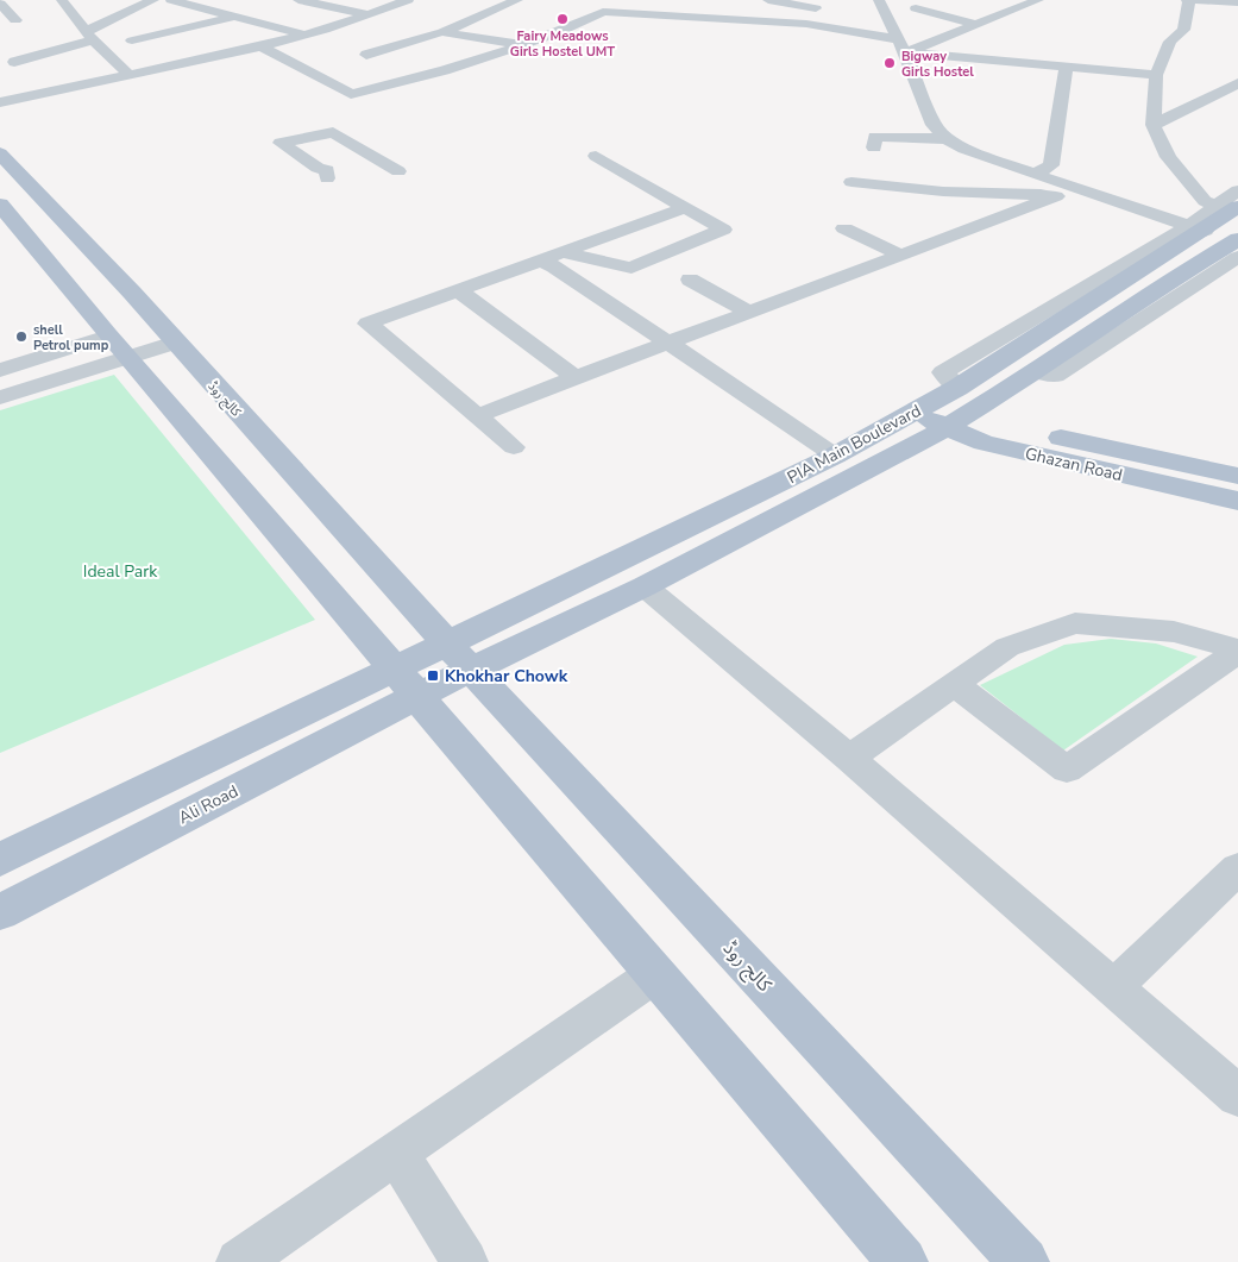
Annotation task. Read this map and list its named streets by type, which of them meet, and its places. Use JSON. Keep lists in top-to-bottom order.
{
  "streets": {
    "main road": [
      "کالج روڈ",
      "PIA Main Boulevard",
      "Ghazan Road",
      "Ali Road"
    ]
  },
  "crossings": [
    ["کالج روڈ", "PIA Main Boulevard"],
    ["PIA Main Boulevard", "Ghazan Road"]
  ],
  "parks": ["Ideal Park"],
  "places": {
    "other": ["Fairy Meadows Girls Hostel UMT", "Bigway Girls Hostel", "shell Petrol pump"],
    "transit": ["Khokhar Chowk"]
  }
}
